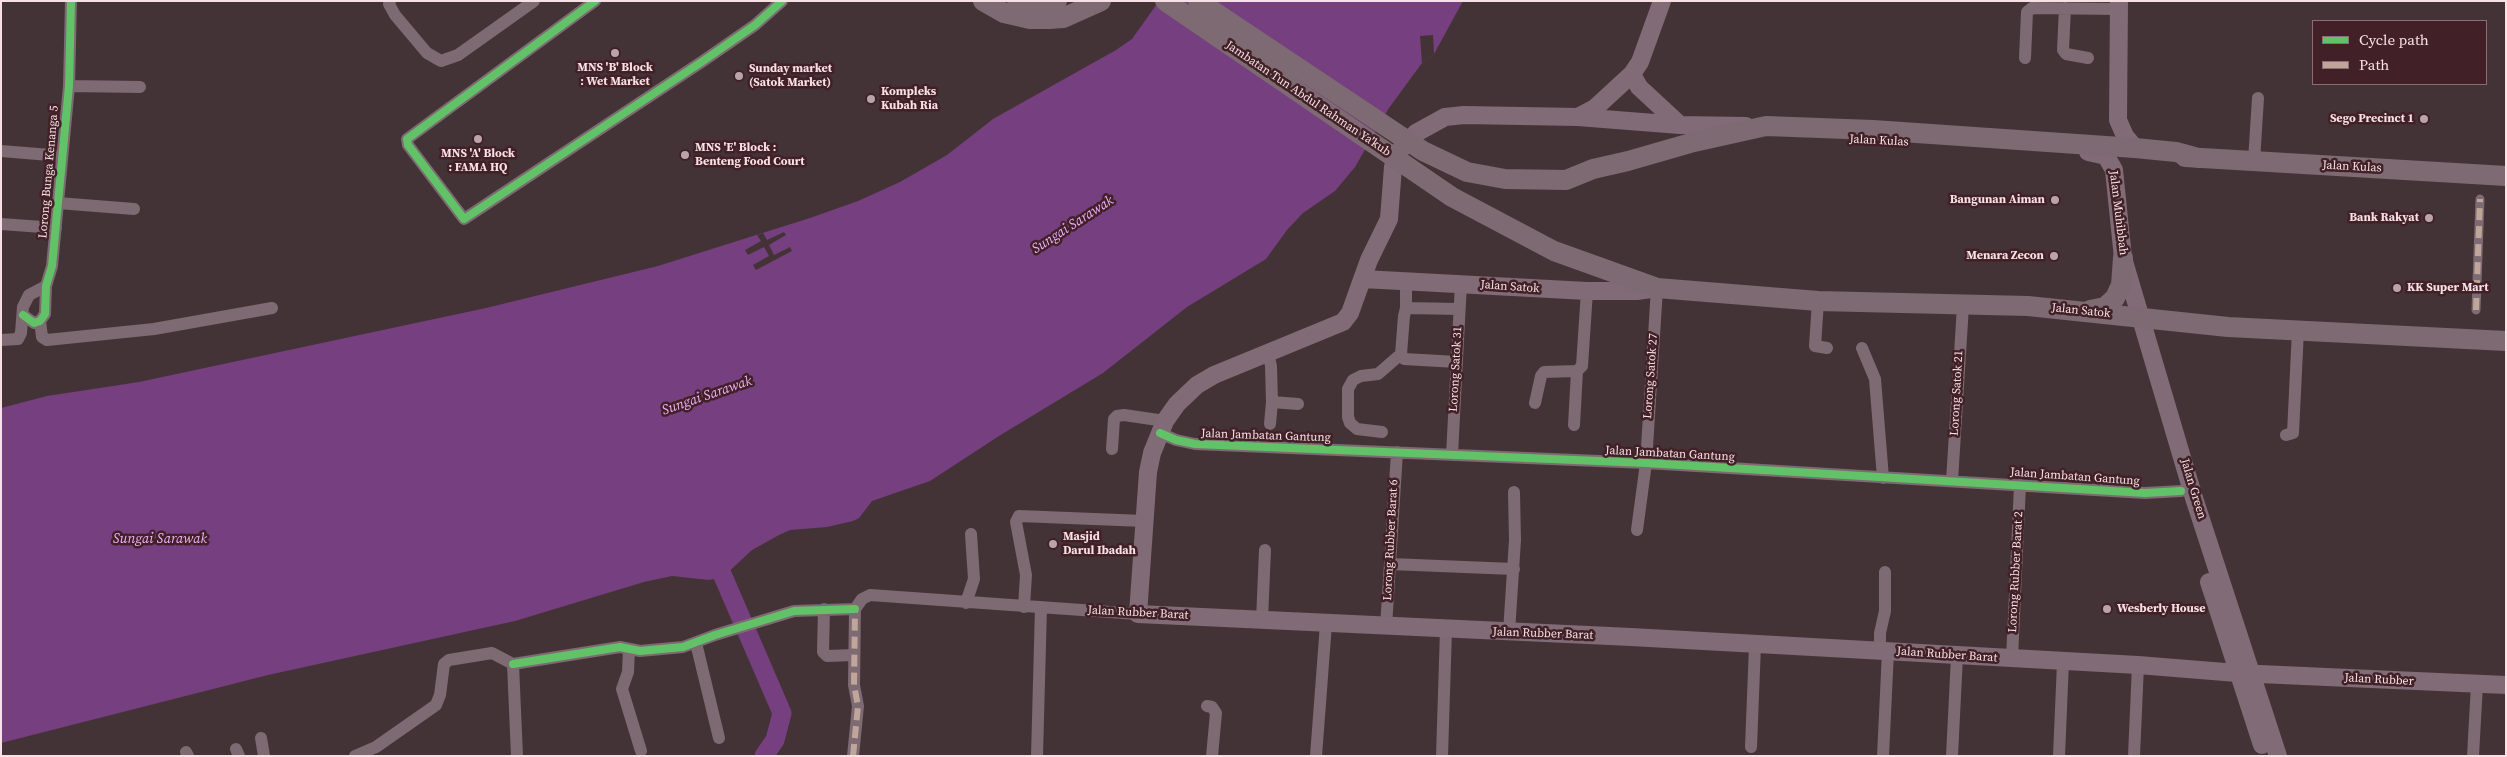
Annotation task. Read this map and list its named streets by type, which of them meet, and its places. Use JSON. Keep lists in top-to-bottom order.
{
  "streets": {
    "main road": [
      "Jambatan Tun Abdul Rahman Ya'kub",
      "Jalan Kulas",
      "Jalan Muhibbah",
      "Jalan Satok",
      "Jalan Green",
      "Jalan Rubber Barat",
      "Jalan Rubber"
    ],
    "street": [
      "Lorong Bunga Kenanga 5",
      "Lorong Satok 31",
      "Lorong Satok 27",
      "Lorong Satok 21",
      "Jalan Jambatan Gantung",
      "Lorong Rubber Barat 6",
      "Lorong Rubber Barat 2"
    ]
  },
  "crossings": [
    ["Jambatan Tun Abdul Rahman Ya'kub", "Jalan Kulas"],
    ["Jambatan Tun Abdul Rahman Ya'kub", "Jalan Satok"],
    ["Jalan Kulas", "Jalan Muhibbah"],
    ["Jalan Kulas", "Jalan Satok"],
    ["Jalan Kulas", "Jalan Jambatan Gantung"],
    ["Jalan Kulas", "Jalan Rubber Barat"],
    ["Jalan Muhibbah", "Jalan Satok"],
    ["Jalan Muhibbah", "Jalan Green"],
    ["Jalan Satok", "Lorong Satok 31"],
    ["Jalan Satok", "Lorong Satok 27"],
    ["Jalan Satok", "Lorong Satok 21"],
    ["Jalan Satok", "Jalan Green"],
    ["Lorong Satok 31", "Jalan Jambatan Gantung"],
    ["Lorong Satok 27", "Jalan Jambatan Gantung"],
    ["Lorong Satok 21", "Jalan Jambatan Gantung"],
    ["Jalan Jambatan Gantung", "Jalan Green"],
    ["Jalan Jambatan Gantung", "Lorong Rubber Barat 6"],
    ["Jalan Jambatan Gantung", "Lorong Rubber Barat 2"],
    ["Jalan Green", "Jalan Rubber Barat"],
    ["Jalan Green", "Jalan Rubber"],
    ["Lorong Rubber Barat 6", "Jalan Rubber Barat"],
    ["Lorong Rubber Barat 2", "Jalan Rubber Barat"],
    ["Jalan Rubber Barat", "Jalan Rubber"]
  ],
  "water": ["Sungai Sarawak"],
  "places": [
    "MNS 'B' Block : Wet Market",
    "Sunday market (Satok Market)",
    "Kompleks Kubah Ria",
    "Sego Precinct 1",
    "MNS 'A' Block : FAMA HQ",
    "MNS 'E' Block : Benteng Food Court",
    "Bangunan Aiman",
    "Bank Rakyat",
    "Menara Zecon",
    "KK Super Mart",
    "Masjid Darul Ibadah",
    "Wesberly House"
  ],
  "legend": ["Cycle path", "Path"]
}
